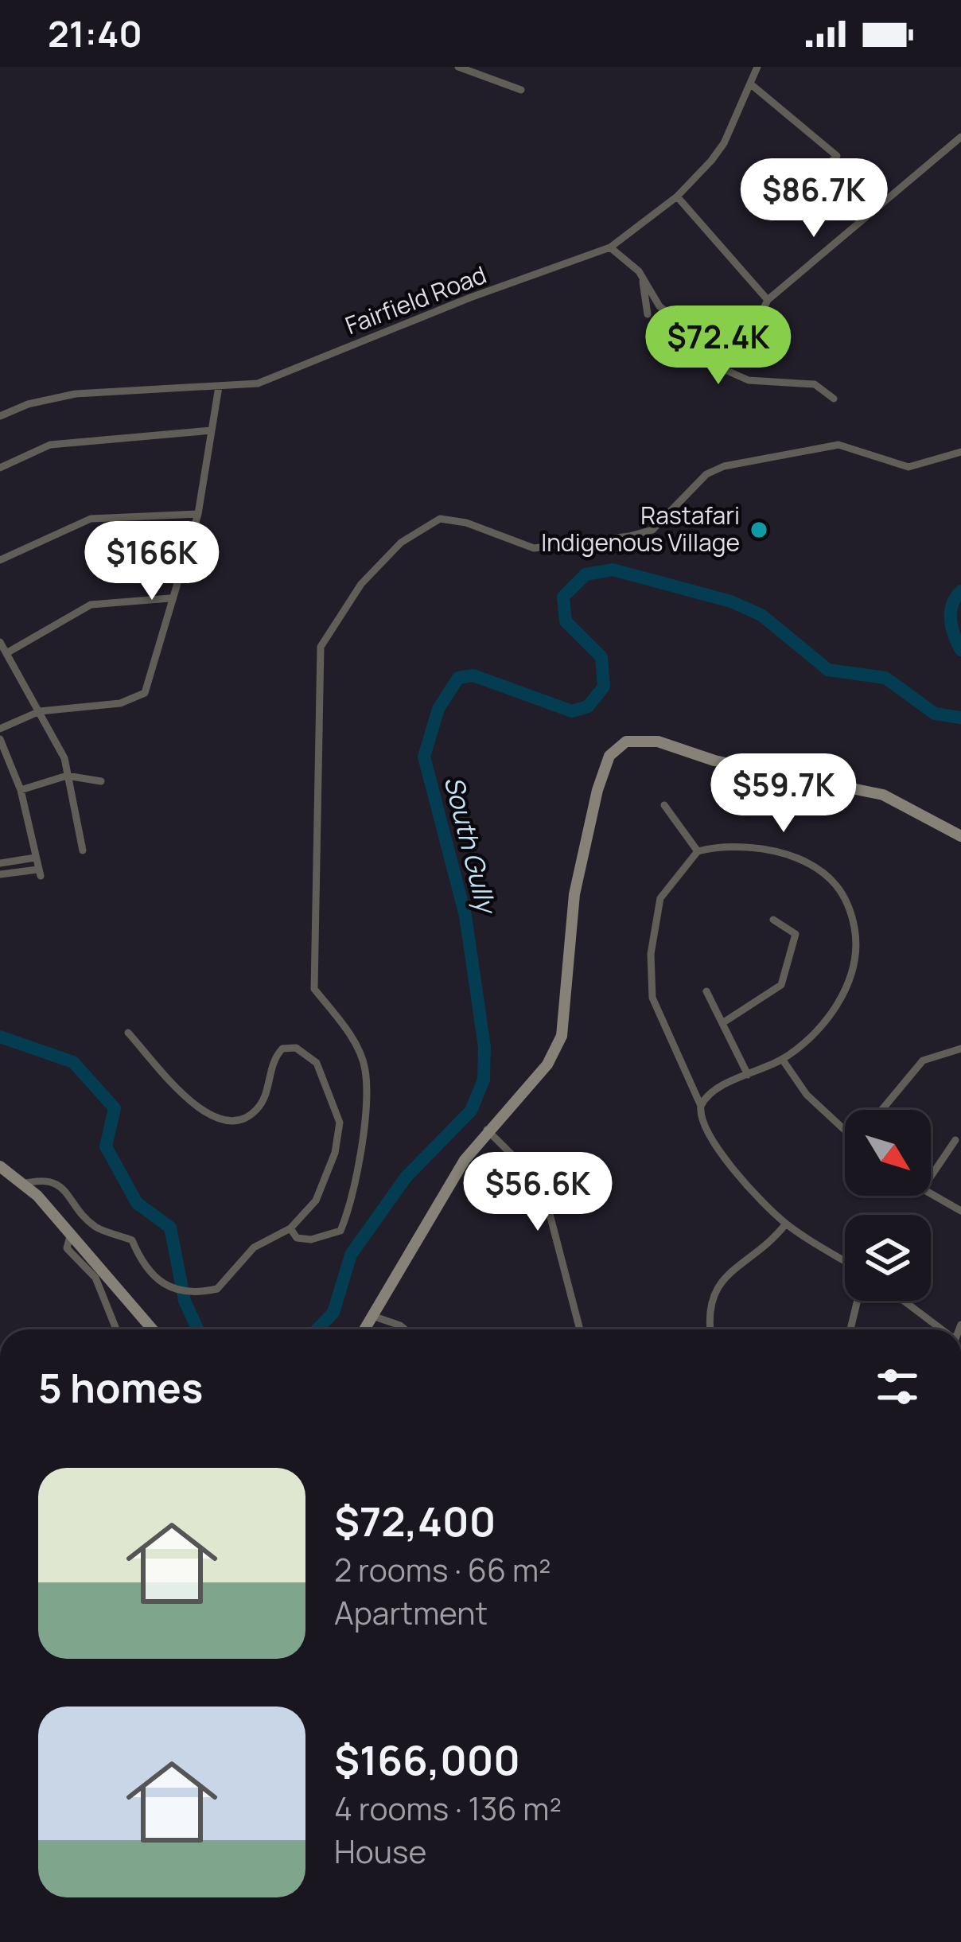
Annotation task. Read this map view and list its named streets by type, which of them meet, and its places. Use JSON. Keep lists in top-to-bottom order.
{
  "streets": {
    "street": ["Fairfield Road"]
  },
  "water": ["South Gully"],
  "places": ["Rastafari Indigenous Village"],
  "north": "bottom right",
  "page": {
    "status": "21:40",
    "price": [
      "$86.7K",
      "$72.4K",
      "$166K",
      "$59.7K",
      "$56.6K"
    ],
    "heading": "5 homes",
    "list": [
      {
        "name": "$72,400",
        "note": "2 rooms · 66 m² · Apartment"
      },
      {
        "name": "$166,000",
        "note": "4 rooms · 136 m² · House"
      }
    ]
  }
}
